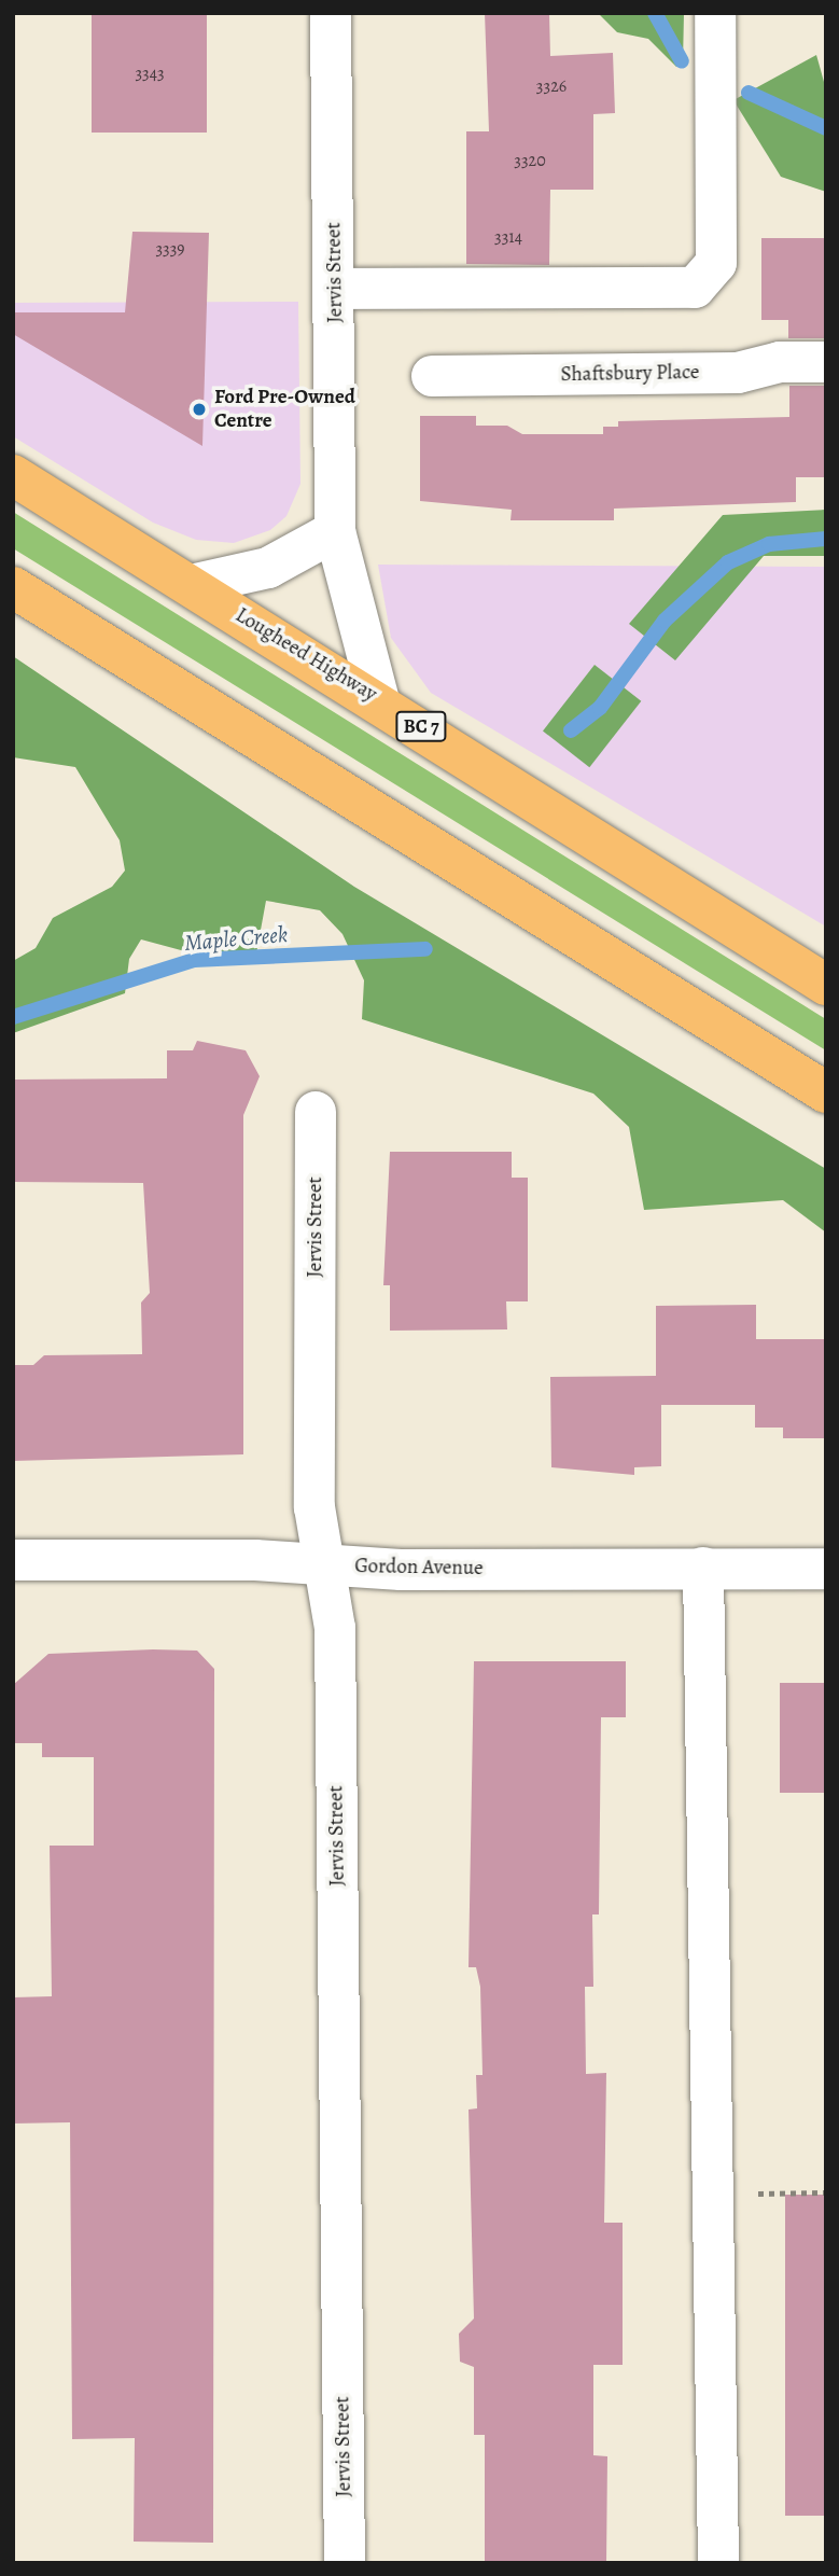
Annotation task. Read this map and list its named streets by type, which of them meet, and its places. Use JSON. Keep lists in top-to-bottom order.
{
  "streets": {
    "main road": ["Lougheed Highway", "BC 7"],
    "street": ["Jervis Street", "Shaftsbury Place", "Gordon Avenue"]
  },
  "crossings": [
    ["Jervis Street", "Lougheed Highway"],
    ["Jervis Street", "Gordon Avenue"]
  ],
  "water": ["Maple Creek"],
  "places": ["Ford Pre-Owned Centre"],
  "house_numbers": [
    "3343",
    "3326",
    "3320",
    "3314",
    "3339"
  ]
}
